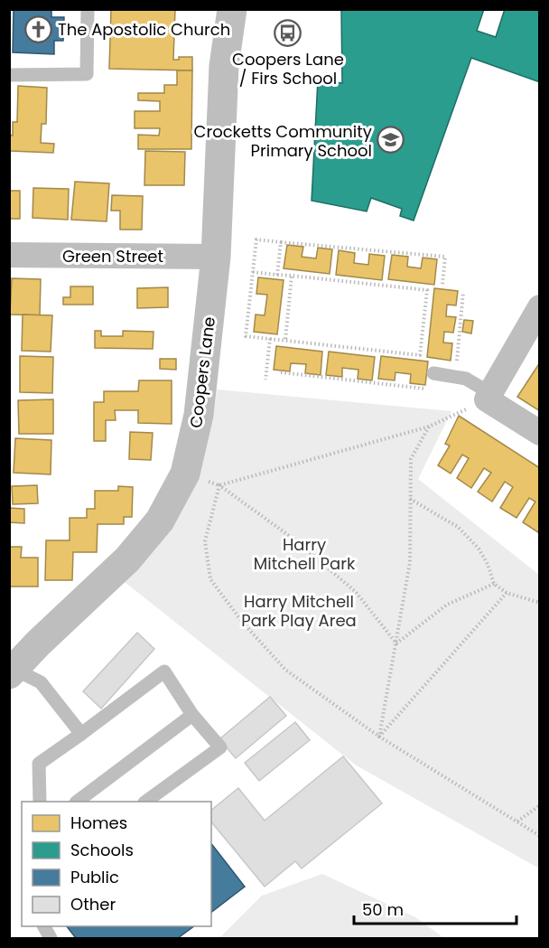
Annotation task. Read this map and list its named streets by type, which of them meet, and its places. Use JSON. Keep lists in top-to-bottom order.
{
  "streets": {
    "street": ["Green Street", "Coopers Lane"]
  },
  "crossings": [
    ["Green Street", "Coopers Lane"]
  ],
  "parks": ["Harry Mitchell Park", "Harry Mitchell Park Play Area"],
  "places": {
    "church": ["The Apostolic Church"],
    "bus stop": ["Coopers Lane / Firs School"],
    "school or university": ["Crocketts Community Primary School"]
  },
  "legend": [
    "Homes",
    "Schools",
    "Public",
    "Other"
  ],
  "scale_bar": "50 m"
}
